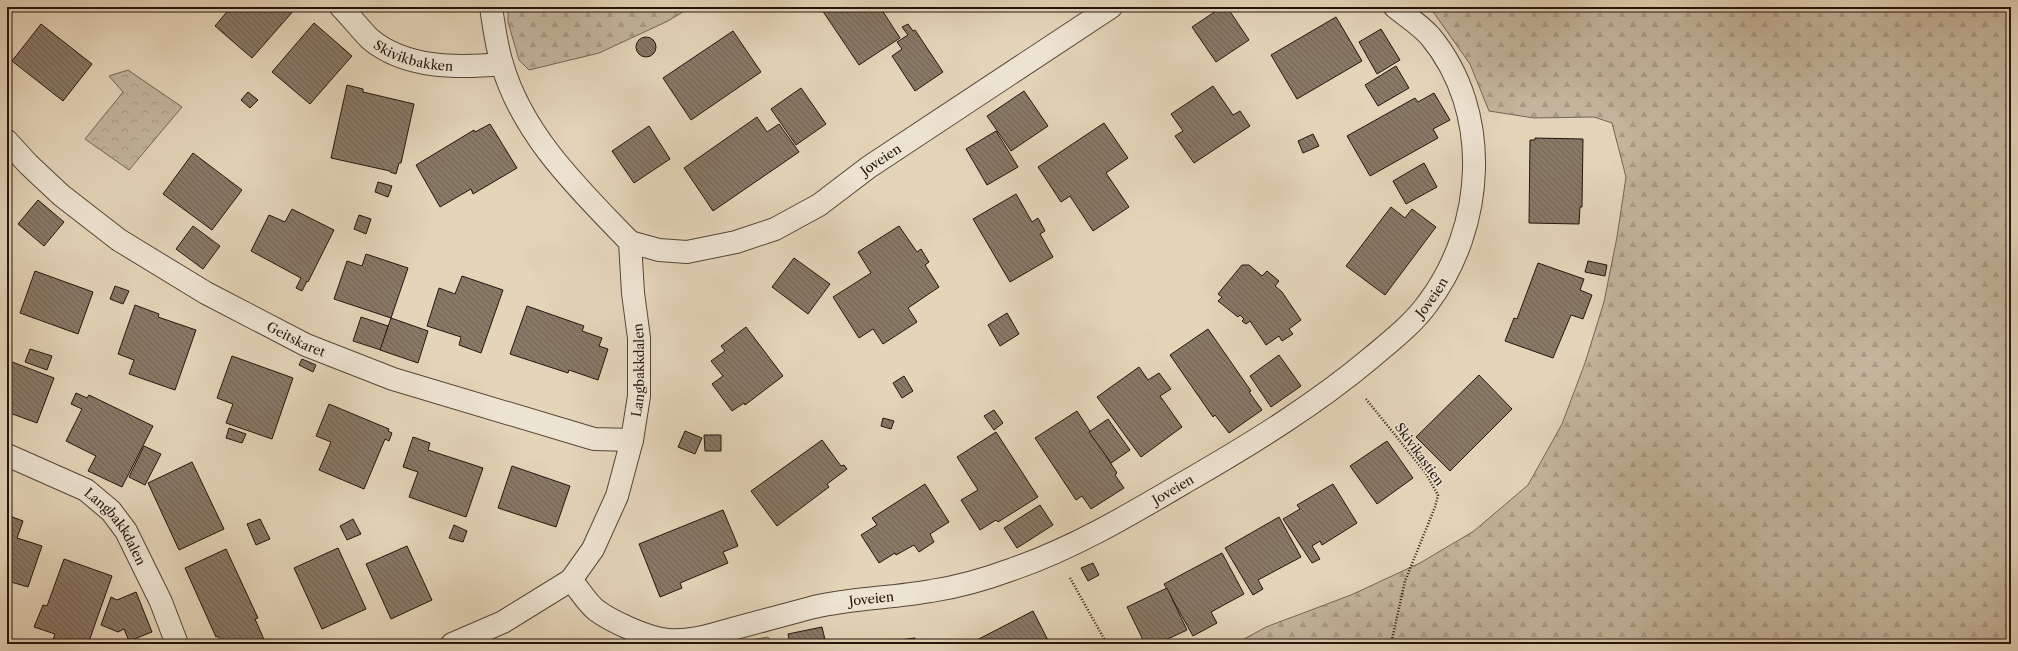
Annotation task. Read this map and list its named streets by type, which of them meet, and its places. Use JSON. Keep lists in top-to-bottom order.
{
  "streets": {
    "street": [
      "Skivikbakken",
      "Joveien",
      "Geitskaret",
      "Langbakkdalen"
    ],
    "path": ["Skivikastien"]
  },
  "crossings": [
    ["Joveien", "Langbakkdalen"],
    ["Joveien", "Skivikastien"],
    ["Geitskaret", "Langbakkdalen"]
  ]
}
